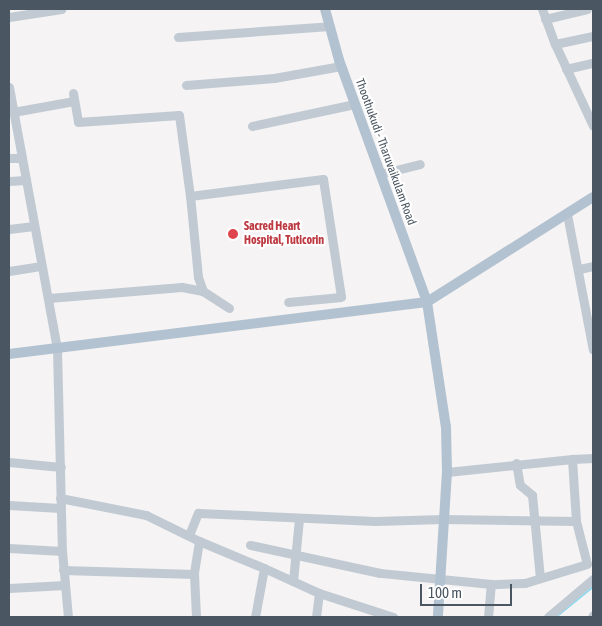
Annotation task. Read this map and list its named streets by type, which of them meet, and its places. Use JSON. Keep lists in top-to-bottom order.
{
  "streets": {
    "main road": ["Thoothukudi - Tharuvaikulam Road"]
  },
  "places": ["Sacred Heart Hospital, Tuticorin"],
  "scale_bar": "100 m"
}
